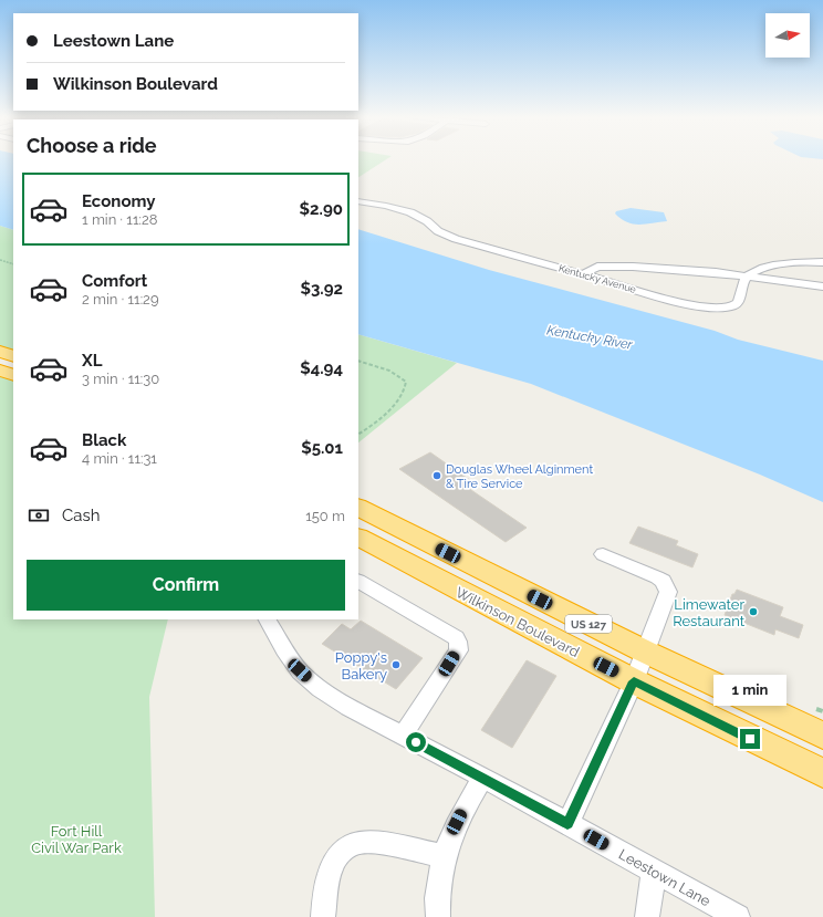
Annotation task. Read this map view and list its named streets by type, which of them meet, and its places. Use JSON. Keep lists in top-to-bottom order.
{
  "streets": {
    "highway": ["Wilkinson Boulevard", "US 127"],
    "street": ["Kentucky Avenue", "Leestown Lane"]
  },
  "water": ["Kentucky River"],
  "parks": ["Fort Hill Civil War Park"],
  "places": ["Douglas Wheel Alginment & Tire Service", "Limewater Restaurant", "Poppy's Bakery"],
  "north": "right",
  "page": {
    "banner": ["Leestown Lane", "Wilkinson Boulevard"],
    "heading": "Choose a ride",
    "list": [
      {
        "name": "Economy",
        "note": "1 min · 11:28",
        "value": "$2.90"
      },
      {
        "name": "Comfort",
        "note": "2 min · 11:29",
        "value": "$3.92"
      },
      {
        "name": "XL",
        "note": "3 min · 11:30",
        "value": "$4.94"
      },
      {
        "name": "Black",
        "note": "4 min · 11:31",
        "value": "$5.01"
      }
    ],
    "pay": ["Cash", "150 m"],
    "buttons": "Confirm",
    "bubble": "1 min"
  }
}
